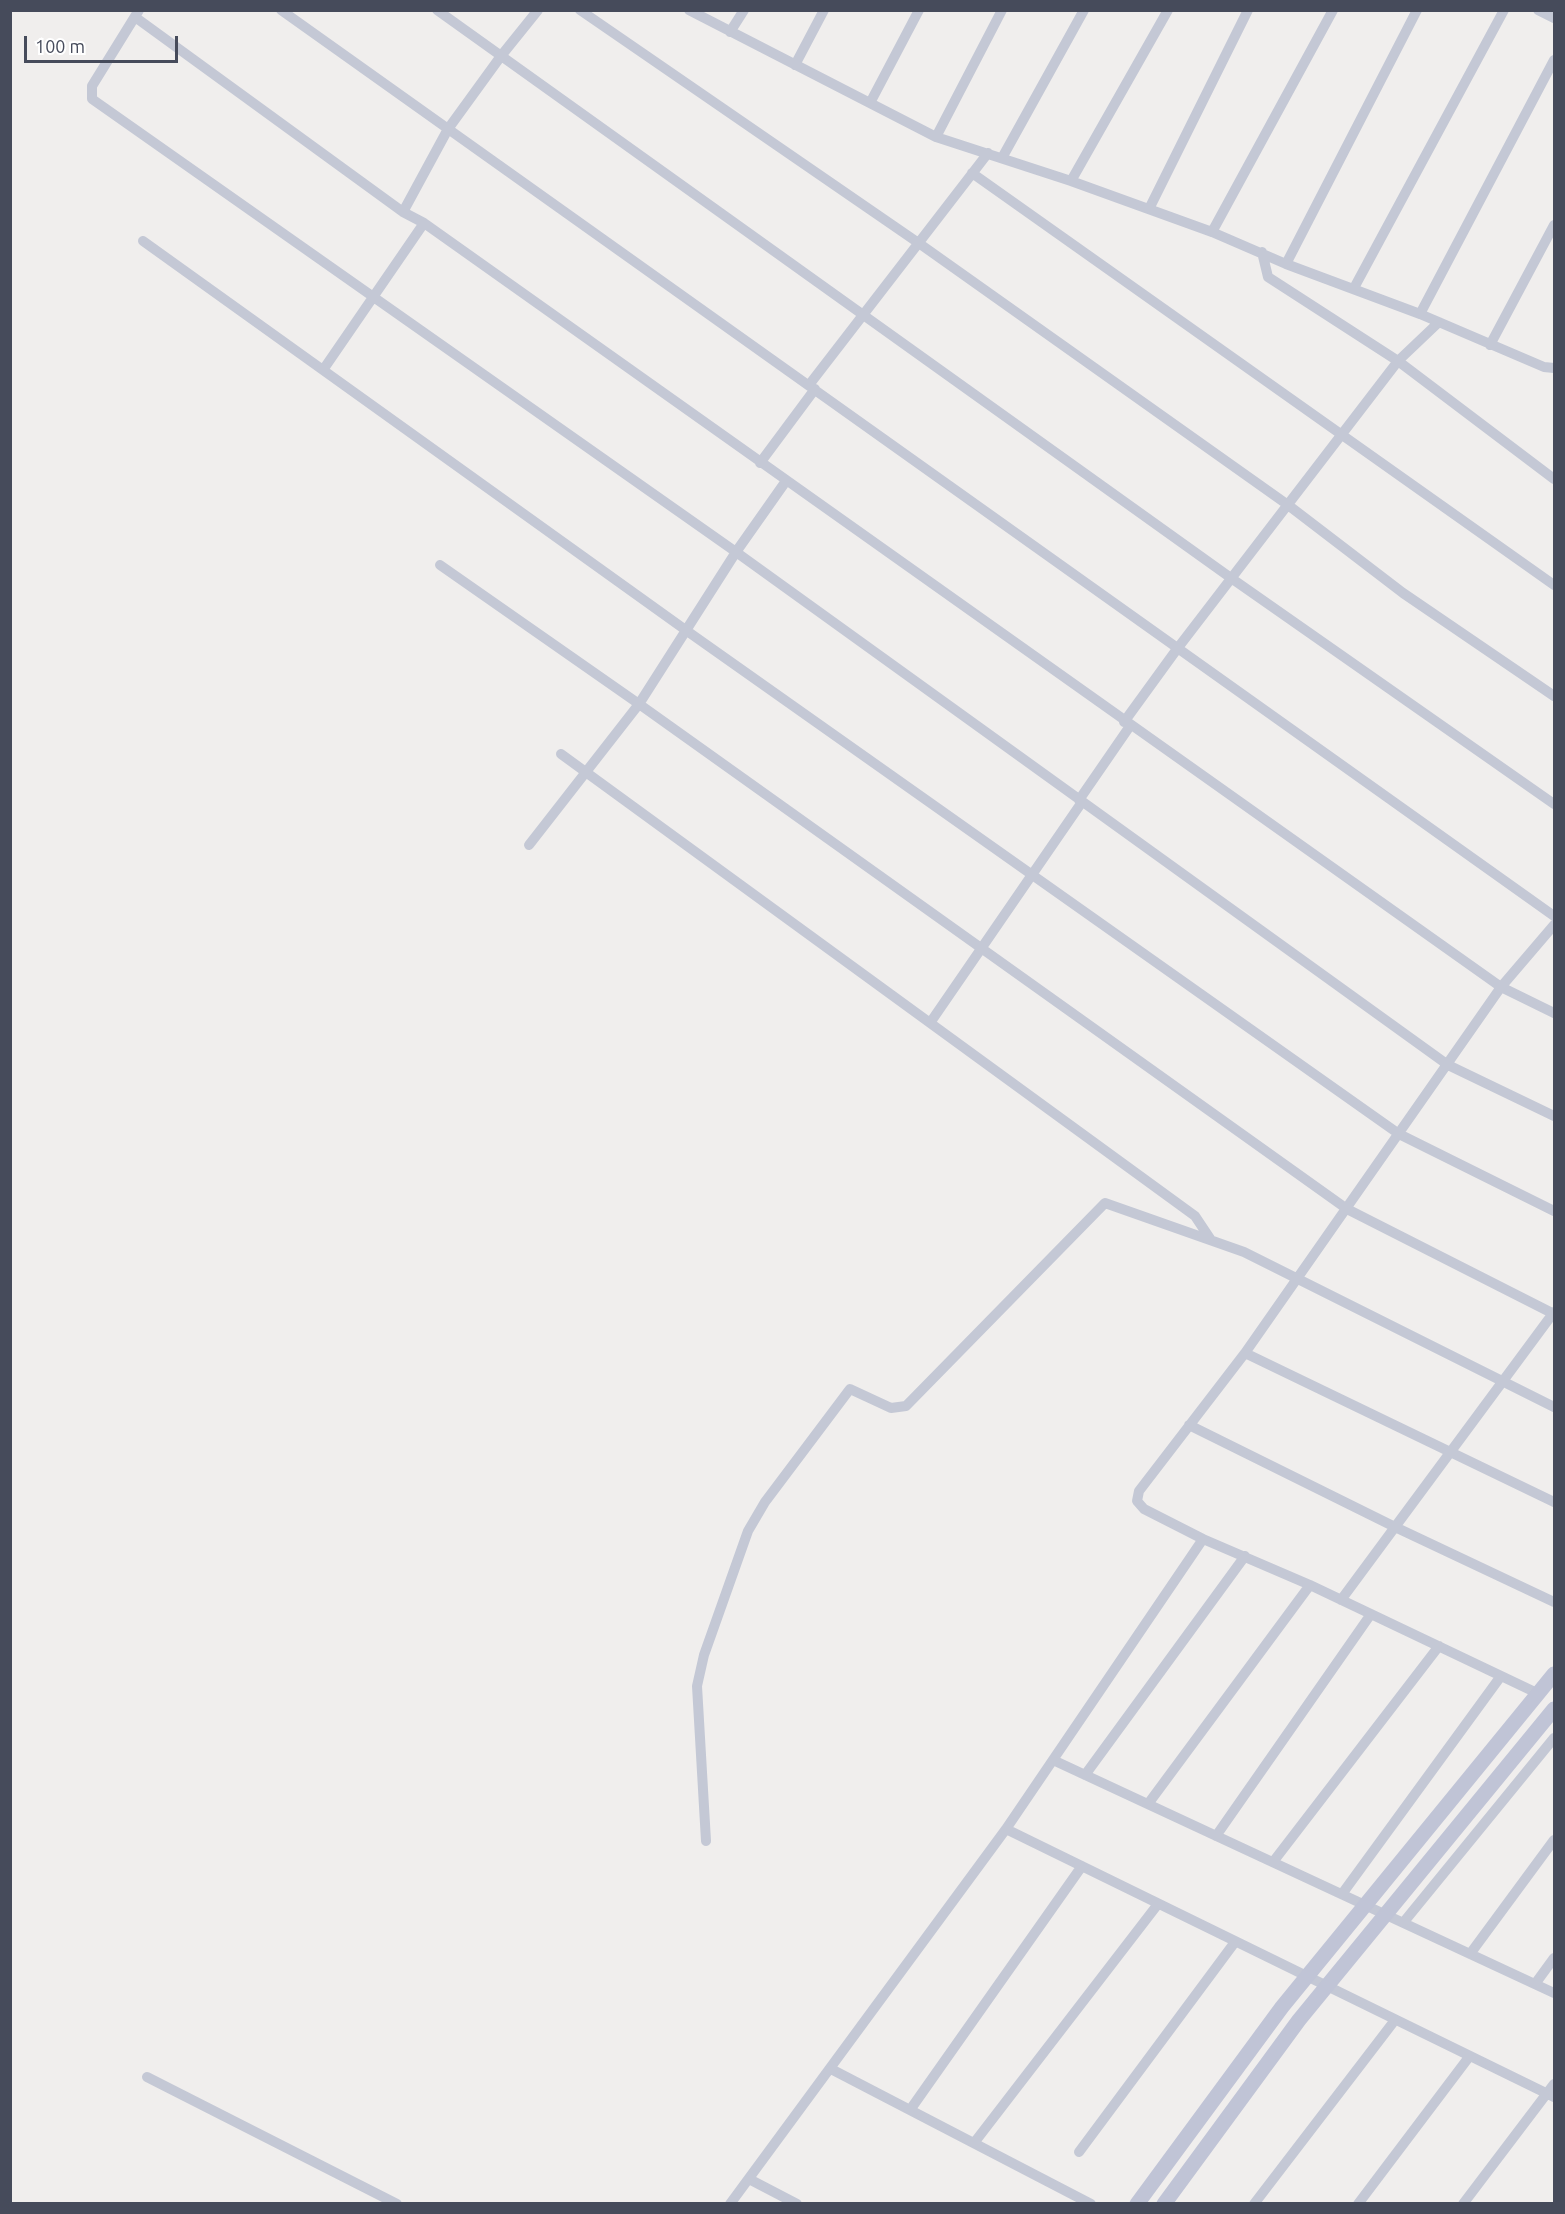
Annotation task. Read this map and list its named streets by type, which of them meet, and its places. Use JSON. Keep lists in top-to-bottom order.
{
  "scale_bar": "100 m"
}
